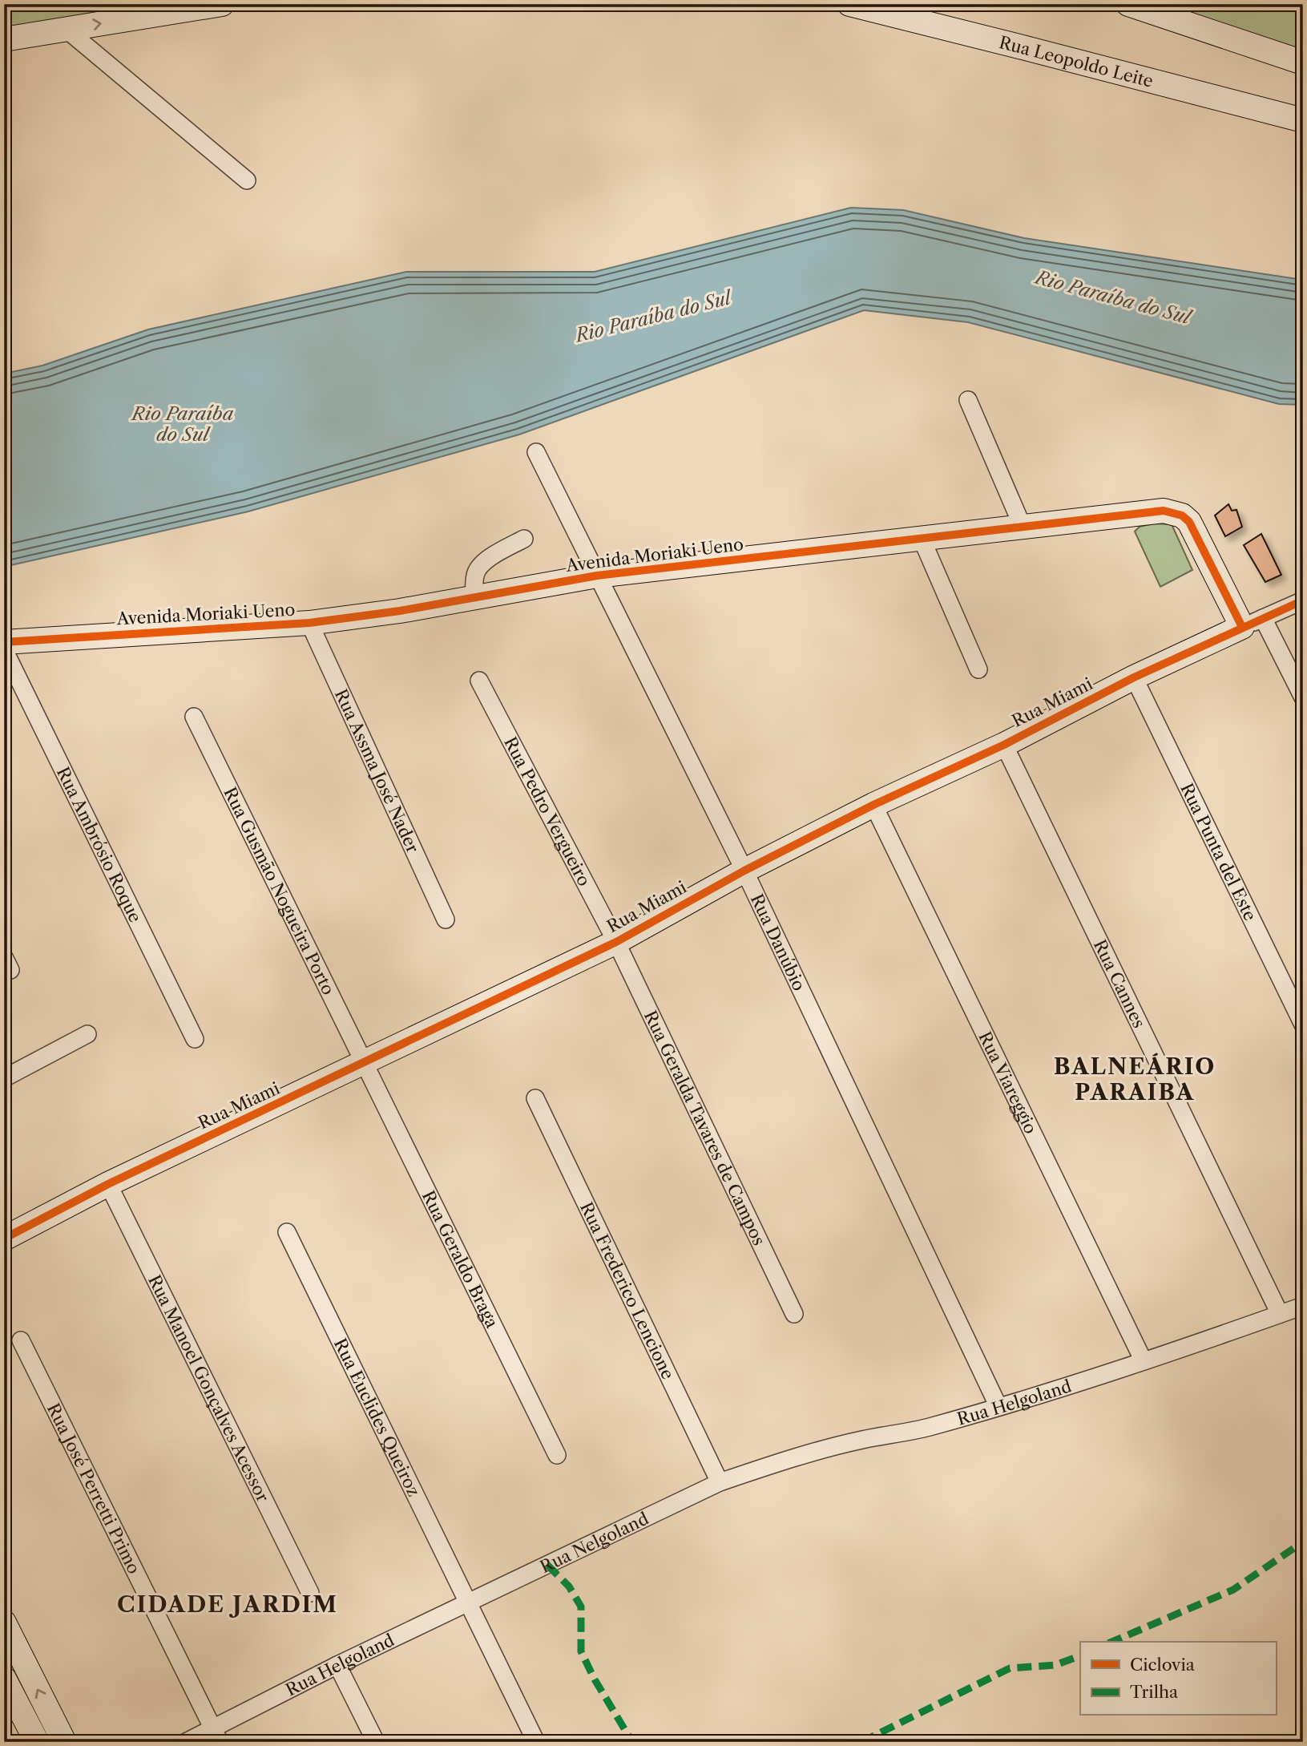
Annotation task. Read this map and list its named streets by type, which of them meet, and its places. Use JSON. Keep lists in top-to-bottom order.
{
  "streets": {
    "street": [
      "Rua Leopoldo Leite",
      "Avenida Moriaki Ueno",
      "Rua Miami",
      "Rua Assma José Nader",
      "Rua Pedro Vergueiro",
      "Rua Ambrósio Roque",
      "Rua Punta del Este",
      "Rua Gusmão Nogueira Porto",
      "Rua Danúbio",
      "Rua Cannes",
      "Rua Viareggio",
      "Rua Geralda Tavares de Campos",
      "Rua Geraldo Braga",
      "Rua Frederico Lencione",
      "Rua Manoel Gonçalves Acessor",
      "Rua Helgoland",
      "Rua Euclides Queiroz",
      "Rua José Perretti Primo",
      "Rua Nelgoland"
    ]
  },
  "crossings": [
    ["Avenida Moriaki Ueno", "Rua Miami"],
    ["Avenida Moriaki Ueno", "Rua Assma José Nader"],
    ["Avenida Moriaki Ueno", "Rua Danúbio"],
    ["Rua Miami", "Rua Pedro Vergueiro"],
    ["Rua Miami", "Rua Punta del Este"],
    ["Rua Miami", "Rua Gusmão Nogueira Porto"],
    ["Rua Miami", "Rua Danúbio"],
    ["Rua Miami", "Rua Cannes"],
    ["Rua Miami", "Rua Viareggio"],
    ["Rua Miami", "Rua Geralda Tavares de Campos"],
    ["Rua Miami", "Rua Geraldo Braga"],
    ["Rua Miami", "Rua Manoel Gonçalves Acessor"],
    ["Rua Pedro Vergueiro", "Rua Geralda Tavares de Campos"],
    ["Rua Gusmão Nogueira Porto", "Rua Geraldo Braga"],
    ["Rua Danúbio", "Rua Helgoland"],
    ["Rua Cannes", "Rua Helgoland"],
    ["Rua Viareggio", "Rua Helgoland"],
    ["Rua Frederico Lencione", "Rua Helgoland"],
    ["Rua Frederico Lencione", "Rua Nelgoland"],
    ["Rua Helgoland", "Rua Euclides Queiroz"],
    ["Rua Helgoland", "Rua José Perretti Primo"],
    ["Rua Helgoland", "Rua Nelgoland"],
    ["Rua Euclides Queiroz", "Rua Nelgoland"]
  ],
  "districts": ["BALNEÁRIO PARAIBA", "CIDADE JARDIM"],
  "water": ["Rio Paraíba do Sul"],
  "legend": ["Ciclovia", "Trilha"]
}
